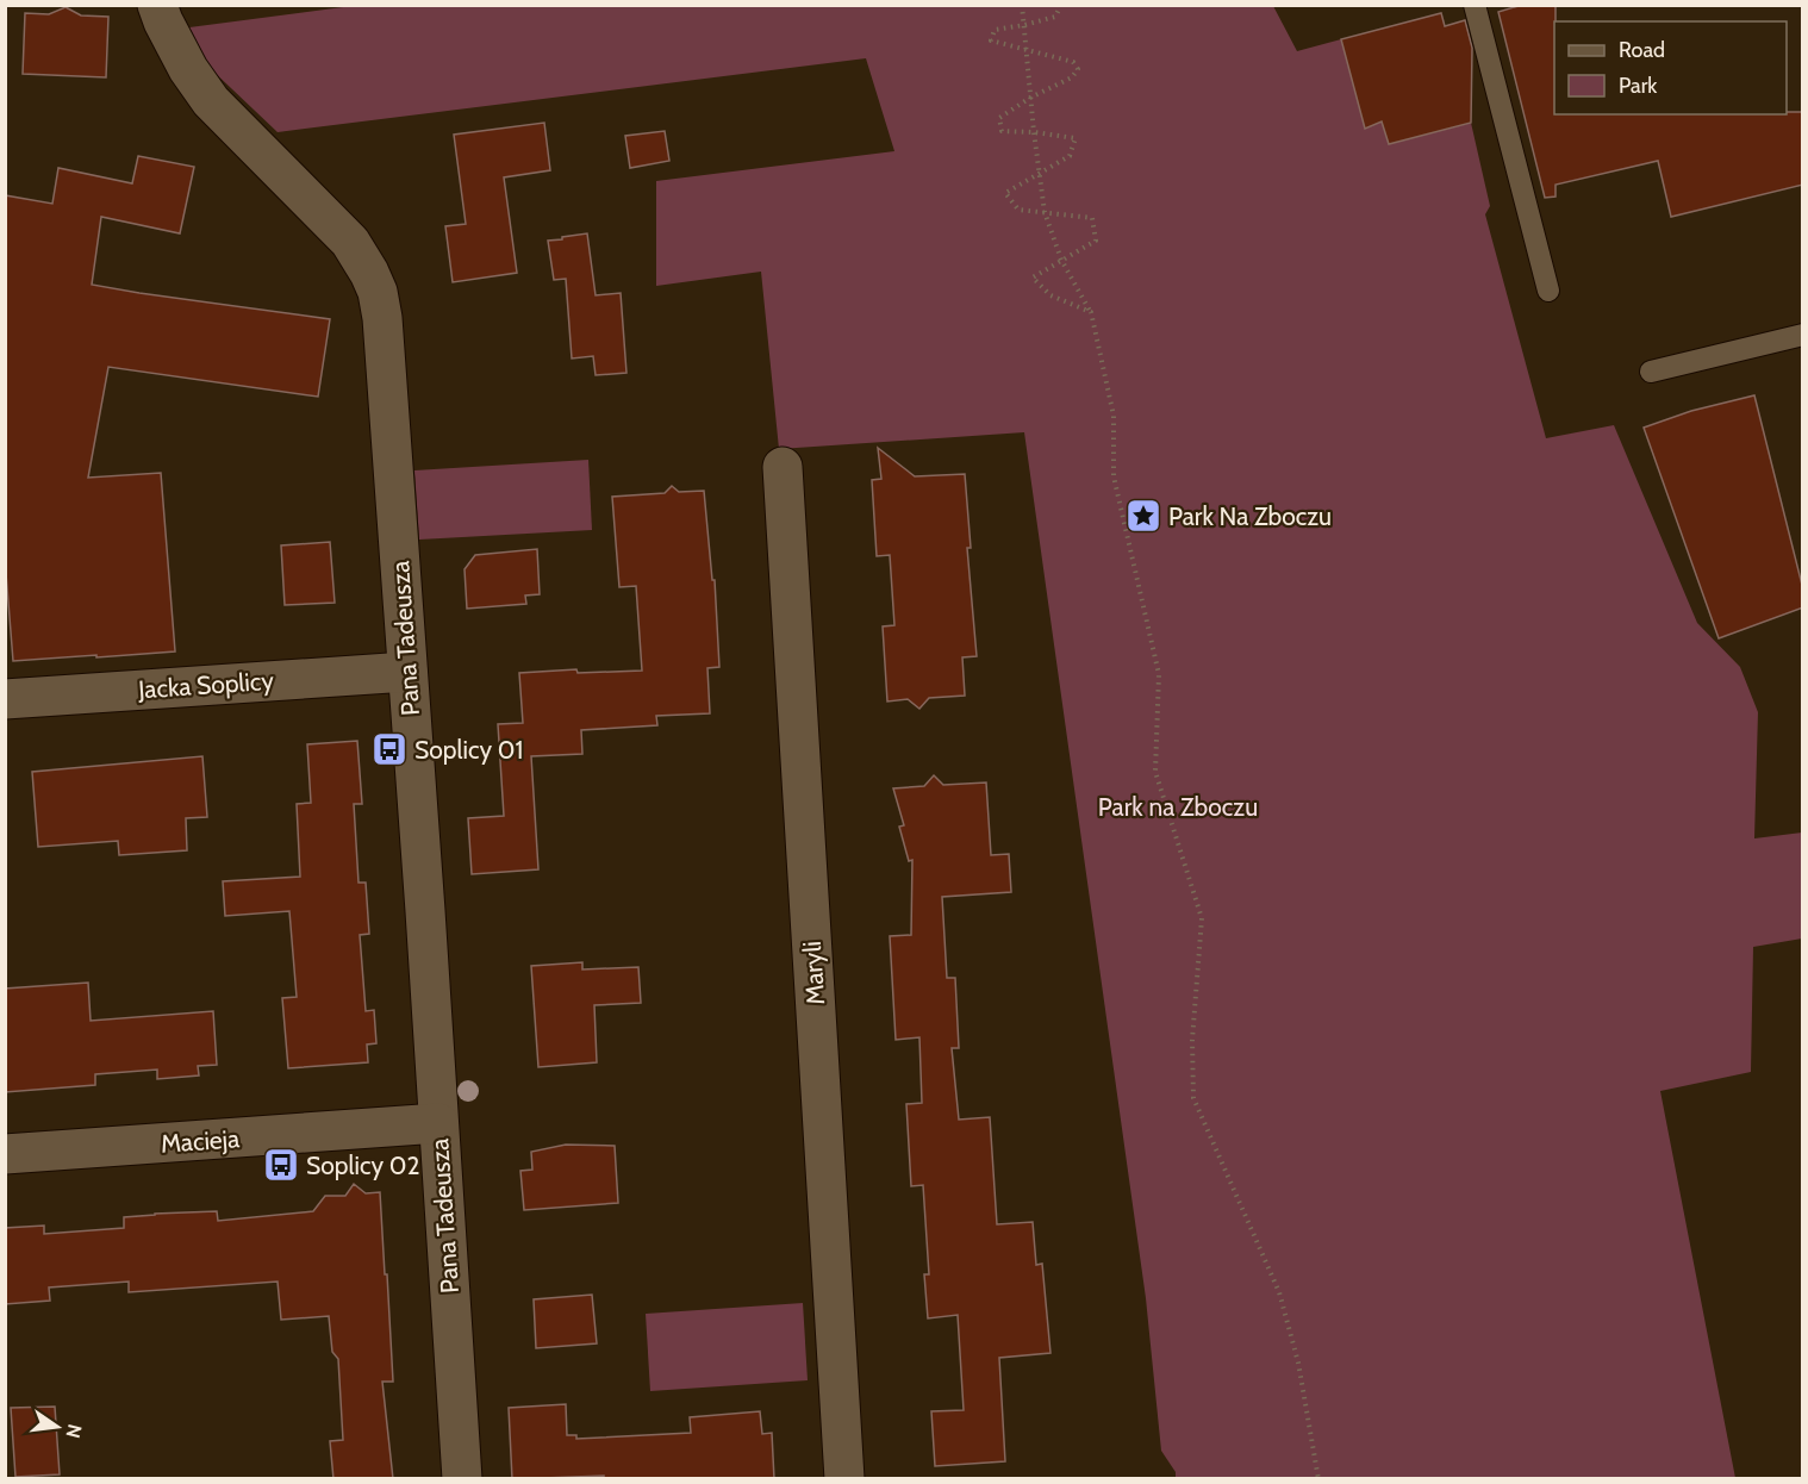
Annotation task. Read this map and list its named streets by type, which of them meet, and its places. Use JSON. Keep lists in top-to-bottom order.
{
  "streets": {
    "street": [
      "Pana Tadeusza",
      "Jacka Soplicy",
      "Maryli",
      "Macieja"
    ]
  },
  "crossings": [
    ["Pana Tadeusza", "Jacka Soplicy"],
    ["Pana Tadeusza", "Macieja"]
  ],
  "parks": ["Park na Zboczu"],
  "places": {
    "place": ["Park Na Zboczu"],
    "bus stop": ["Soplicy 01", "Soplicy 02"]
  },
  "legend": ["Road", "Park"],
  "north": "right"
}
